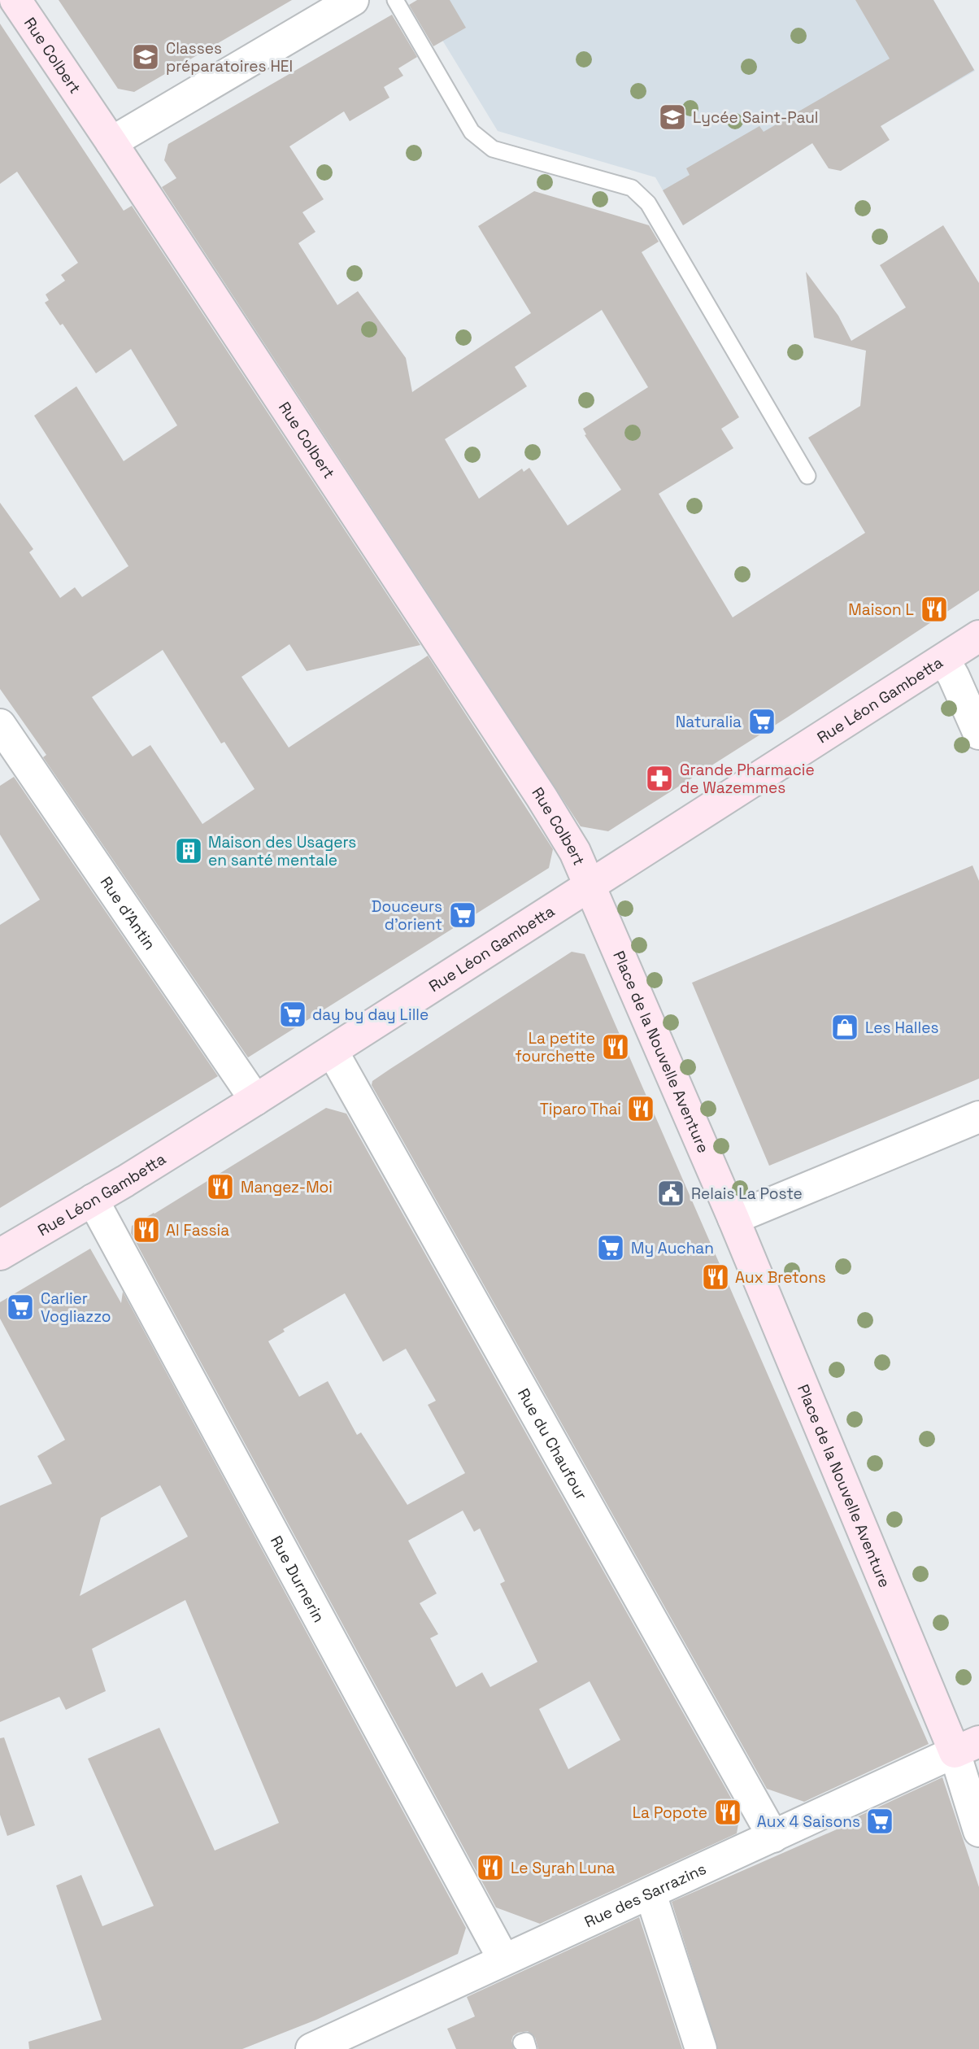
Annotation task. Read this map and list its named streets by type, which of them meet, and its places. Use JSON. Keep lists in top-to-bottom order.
{
  "streets": {
    "street": [
      "Rue Colbert",
      "Rue Léon Gambetta",
      "Rue d'Antin",
      "Place de la Nouvelle Aventure",
      "Rue du Chaufour",
      "Rue Durnerin",
      "Rue des Sarrazins"
    ]
  },
  "crossings": [
    ["Rue Colbert", "Rue Léon Gambetta"],
    ["Rue Colbert", "Place de la Nouvelle Aventure"],
    ["Rue Léon Gambetta", "Rue d'Antin"],
    ["Rue Léon Gambetta", "Place de la Nouvelle Aventure"],
    ["Rue Léon Gambetta", "Rue du Chaufour"],
    ["Rue Léon Gambetta", "Rue Durnerin"],
    ["Place de la Nouvelle Aventure", "Rue des Sarrazins"],
    ["Rue du Chaufour", "Rue des Sarrazins"],
    ["Rue Durnerin", "Rue des Sarrazins"]
  ],
  "places": {
    "school or university": ["Classes préparatoires HEI", "Lycée Saint-Paul"],
    "restaurant": [
      "Maison L",
      "La petite fourchette",
      "Tiparo Thai",
      "Mangez-Moi",
      "Al Fassia",
      "Aux Bretons",
      "La Popote",
      "Le Syrah Luna"
    ],
    "supermarket": [
      "Naturalia",
      "Douceurs d'orient",
      "day by day Lille",
      "My Auchan",
      "Carlier Vogliazzo",
      "Aux 4 Saisons"
    ],
    "pharmacy": ["Grande Pharmacie de Wazemmes"],
    "building": ["Maison des Usagers en santé mentale"],
    "shop": ["Les Halles"],
    "public building": ["Relais La Poste"]
  }
}
